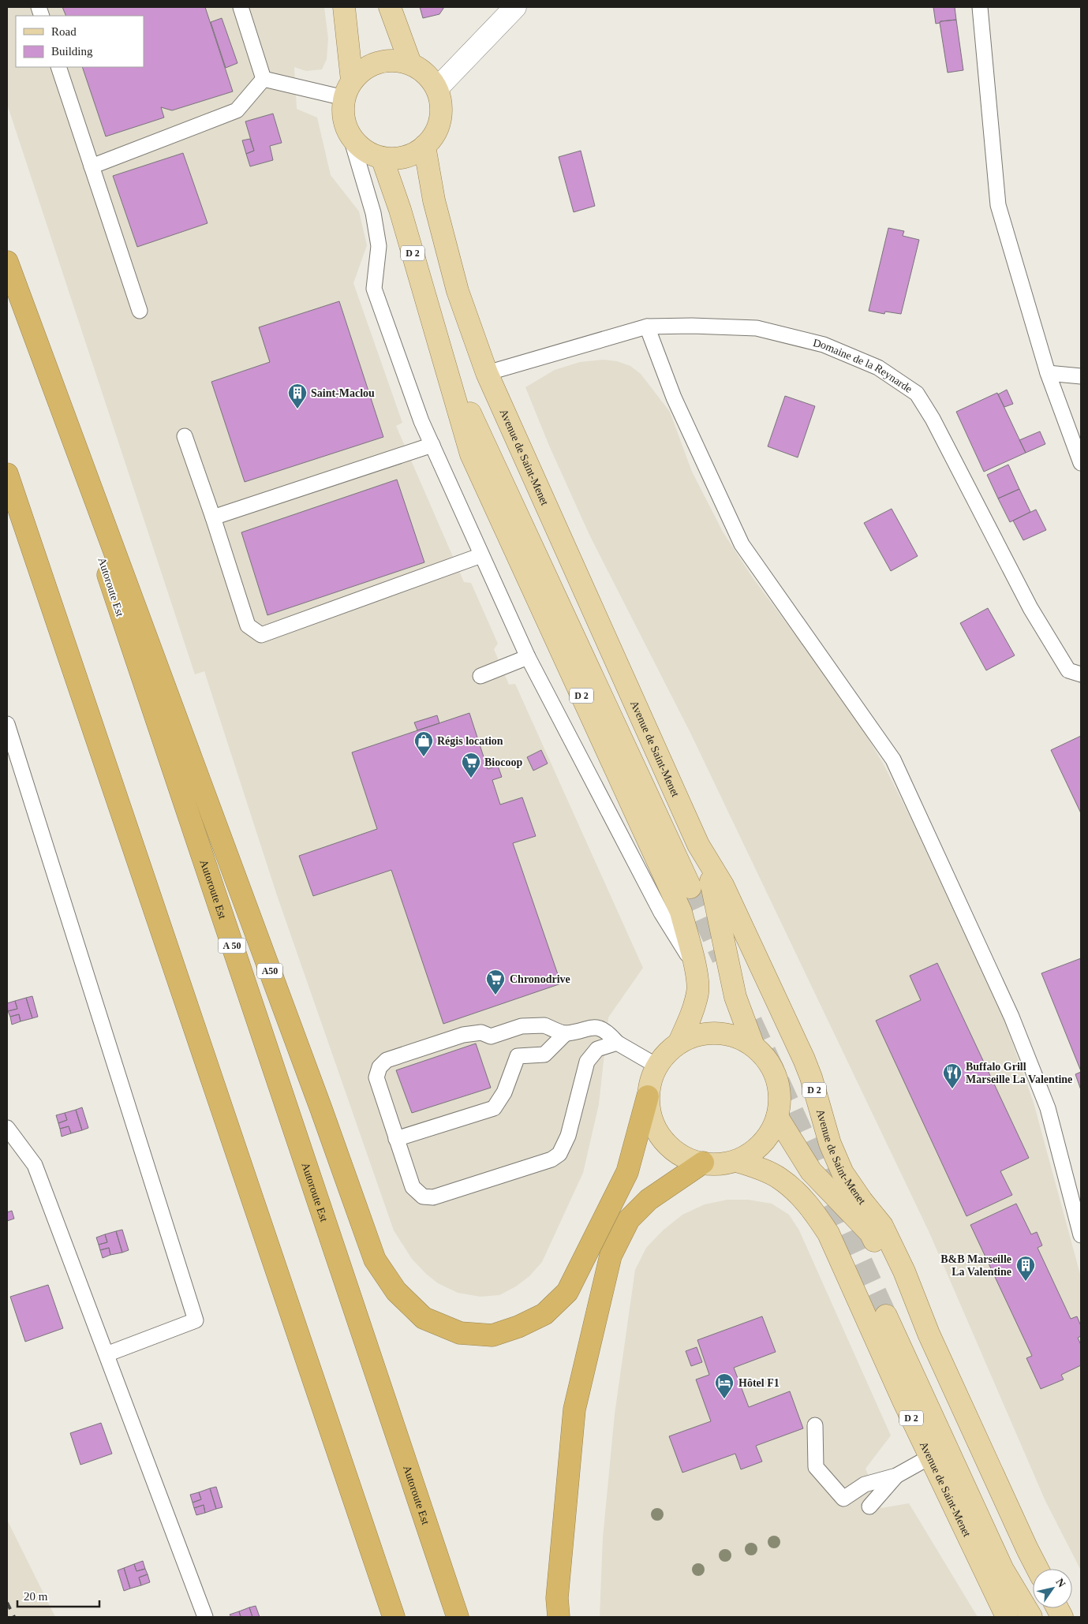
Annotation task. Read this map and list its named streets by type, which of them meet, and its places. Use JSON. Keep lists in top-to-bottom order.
{
  "streets": {
    "highway": ["Autoroute Est", "A 50", "A50"],
    "main road": ["D 2", "Avenue de Saint-Menet"],
    "lane": ["Domaine de la Reynarde"]
  },
  "crossings": [
    ["D 2", "Avenue de Saint-Menet"],
    ["D 2", "A50"],
    ["Domaine de la Reynarde", "Avenue de Saint-Menet"],
    ["Avenue de Saint-Menet", "A50"]
  ],
  "places": {
    "building": ["Saint-Maclou", "B&B Marseille La Valentine"],
    "shop": ["Régis location"],
    "supermarket": ["Biocoop", "Chronodrive"],
    "restaurant": ["Buffalo Grill Marseille La Valentine"],
    "hotel": ["Hôtel F1"]
  },
  "legend": ["Road", "Building"],
  "scale_bar": "20 m",
  "north": "top right"
}
